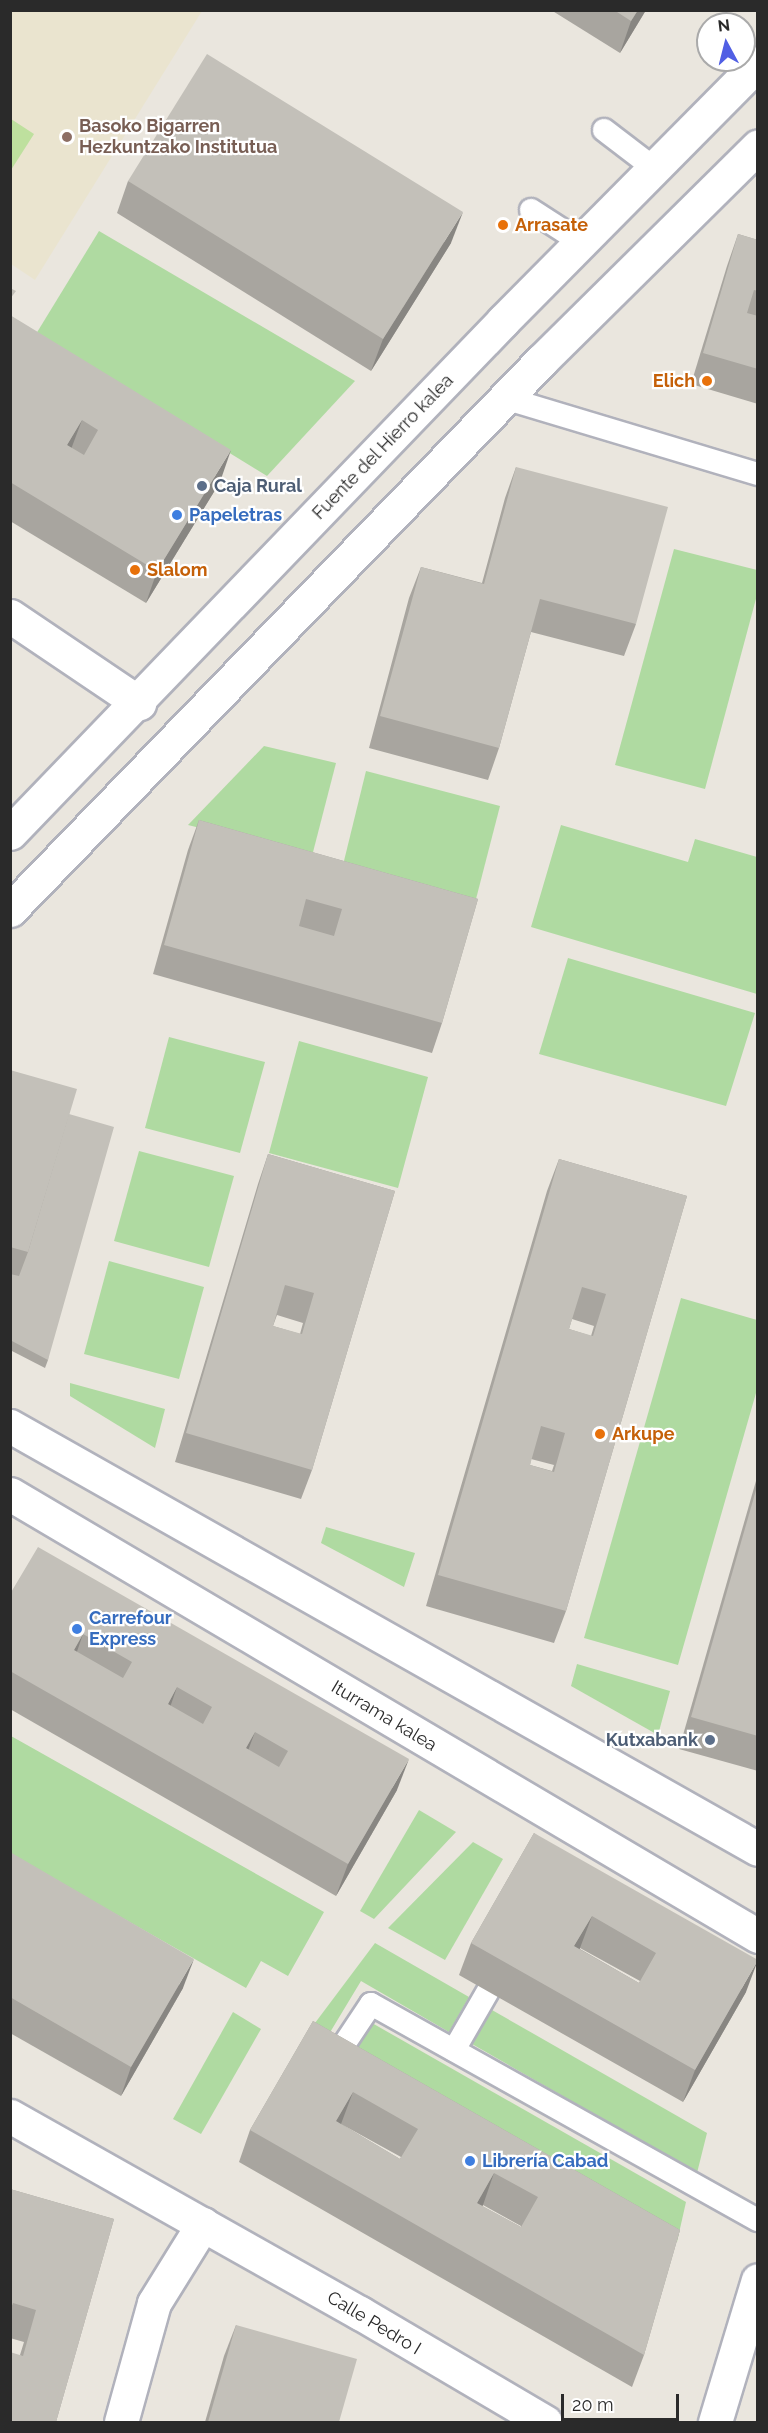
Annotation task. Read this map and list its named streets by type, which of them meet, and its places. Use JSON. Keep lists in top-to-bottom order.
{
  "streets": {
    "street": ["Fuente del Hierro kalea", "Iturrama kalea", "Calle Pedro I"]
  },
  "places": [
    "Basoko Bigarren Hezkuntzako Institutua",
    "Arrasate",
    "Elich",
    "Caja Rural",
    "Papeletras",
    "Slalom",
    "Arkupe",
    "Carrefour Express",
    "Kutxabank",
    "Librería Cabad"
  ],
  "scale_bar": "20 m",
  "north": "top"
}
